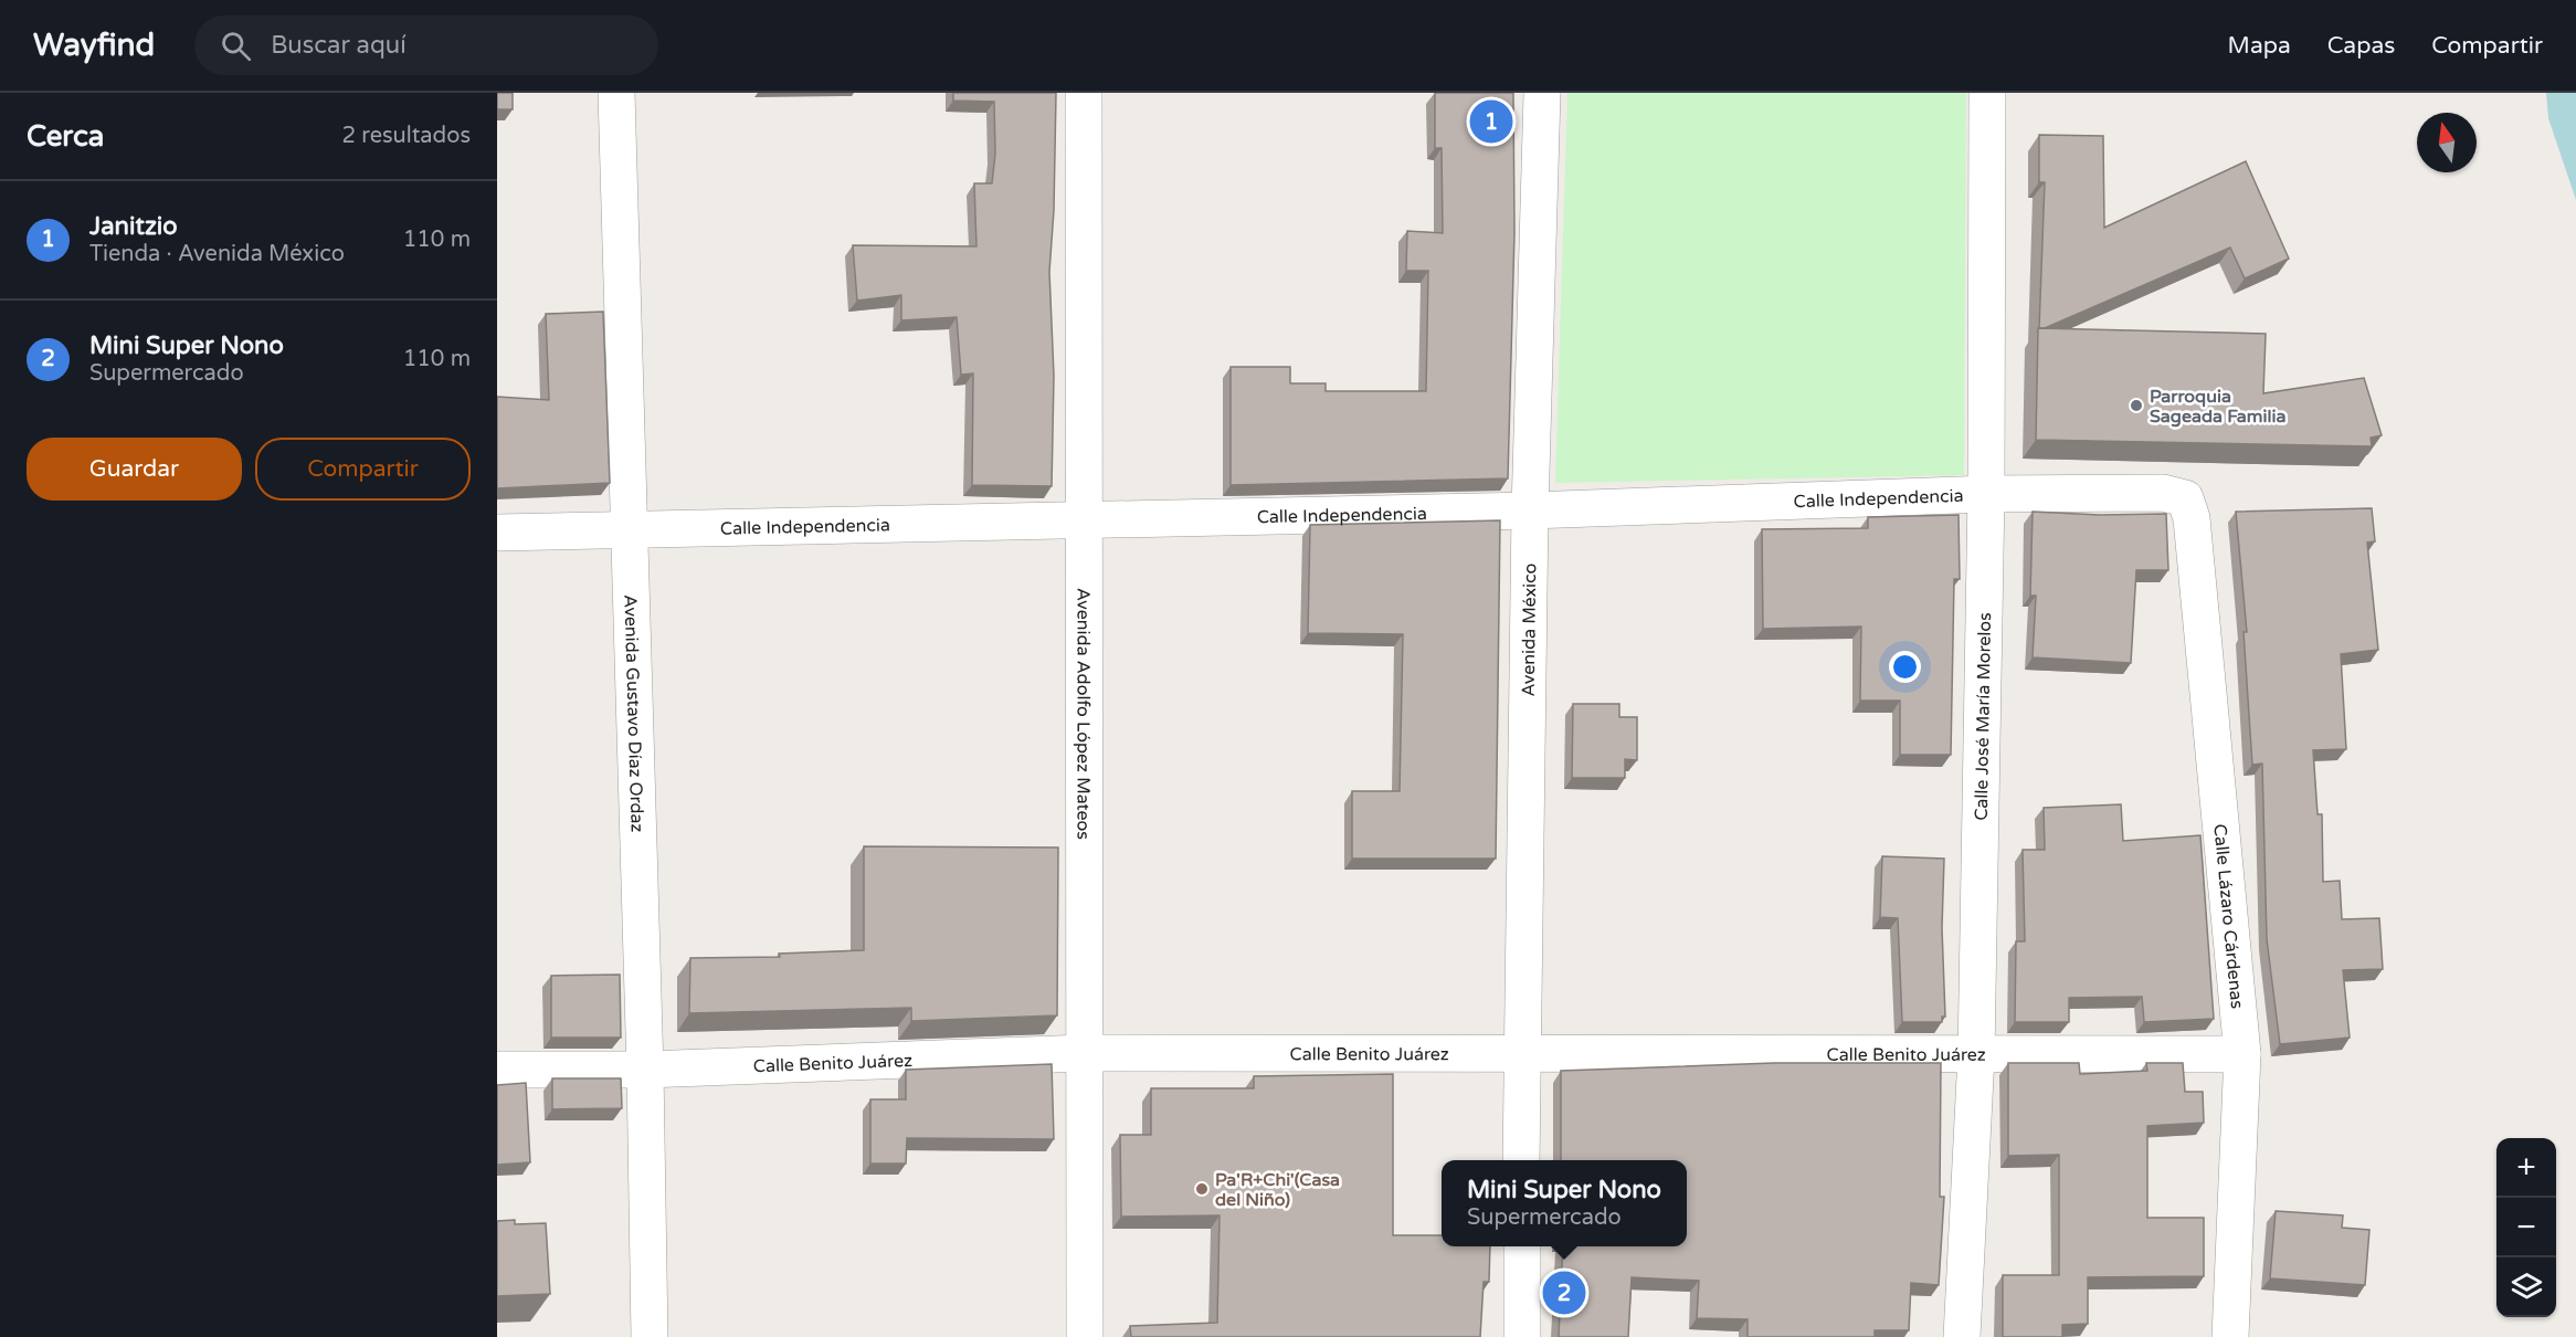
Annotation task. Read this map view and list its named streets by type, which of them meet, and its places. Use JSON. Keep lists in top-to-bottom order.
{
  "streets": {
    "street": [
      "Calle Independencia",
      "Avenida México",
      "Avenida Gustavo Díaz Ordaz",
      "Avenida Adolfo López Mateos",
      "Calle José María Morelos",
      "Calle Lázaro Cárdenas",
      "Calle Benito Juárez"
    ]
  },
  "crossings": [
    ["Calle Independencia", "Avenida México"],
    ["Calle Independencia", "Avenida Gustavo Díaz Ordaz"],
    ["Calle Independencia", "Avenida Adolfo López Mateos"],
    ["Calle Independencia", "Calle José María Morelos"],
    ["Calle Independencia", "Calle Lázaro Cárdenas"],
    ["Avenida México", "Calle Benito Juárez"],
    ["Avenida Gustavo Díaz Ordaz", "Calle Benito Juárez"],
    ["Avenida Adolfo López Mateos", "Calle Benito Juárez"],
    ["Calle José María Morelos", "Calle Benito Juárez"],
    ["Calle Lázaro Cárdenas", "Calle Benito Juárez"]
  ],
  "places": ["Parroquia Sageada Familia", "Pa'R+Chi'(Casa del Niño)"],
  "north": "top",
  "page": {
    "header": "Wayfind",
    "search": "Buscar aquí",
    "nav": ["Mapa", "Capas", "Compartir"],
    "heading": ["Cerca", "2 resultados"],
    "pins": ["1", "2"],
    "list": [
      {
        "mark": "1",
        "name": "Janitzio",
        "note": "Tienda · Avenida México",
        "value": "110 m"
      },
      {
        "mark": "2",
        "name": "Mini Super Nono",
        "note": "Supermercado",
        "value": "110 m"
      }
    ],
    "buttons": ["Guardar", "Compartir"],
    "map_buttons": ["+", "−"],
    "popup": ["Mini Super Nono", "Supermercado"]
  }
}
